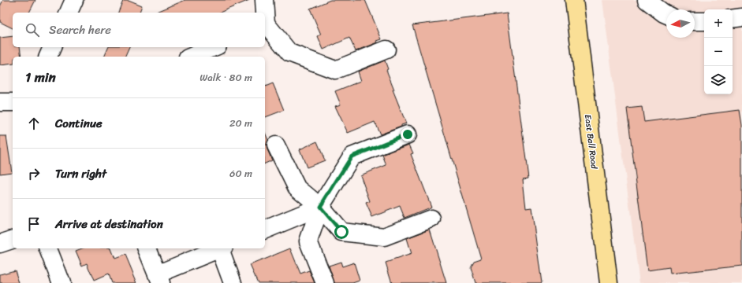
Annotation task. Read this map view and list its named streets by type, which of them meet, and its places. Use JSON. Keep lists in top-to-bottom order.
{
  "streets": {
    "main road": ["East Ball Road"]
  },
  "north": "left",
  "page": {
    "map_buttons": ["+", "−"],
    "search": "Search here",
    "heading": ["1 min", "Walk · 80 m"],
    "list": [
      ["Continue", "20 m"],
      ["Turn right", "60 m"],
      "Arrive at destination"
    ]
  }
}
